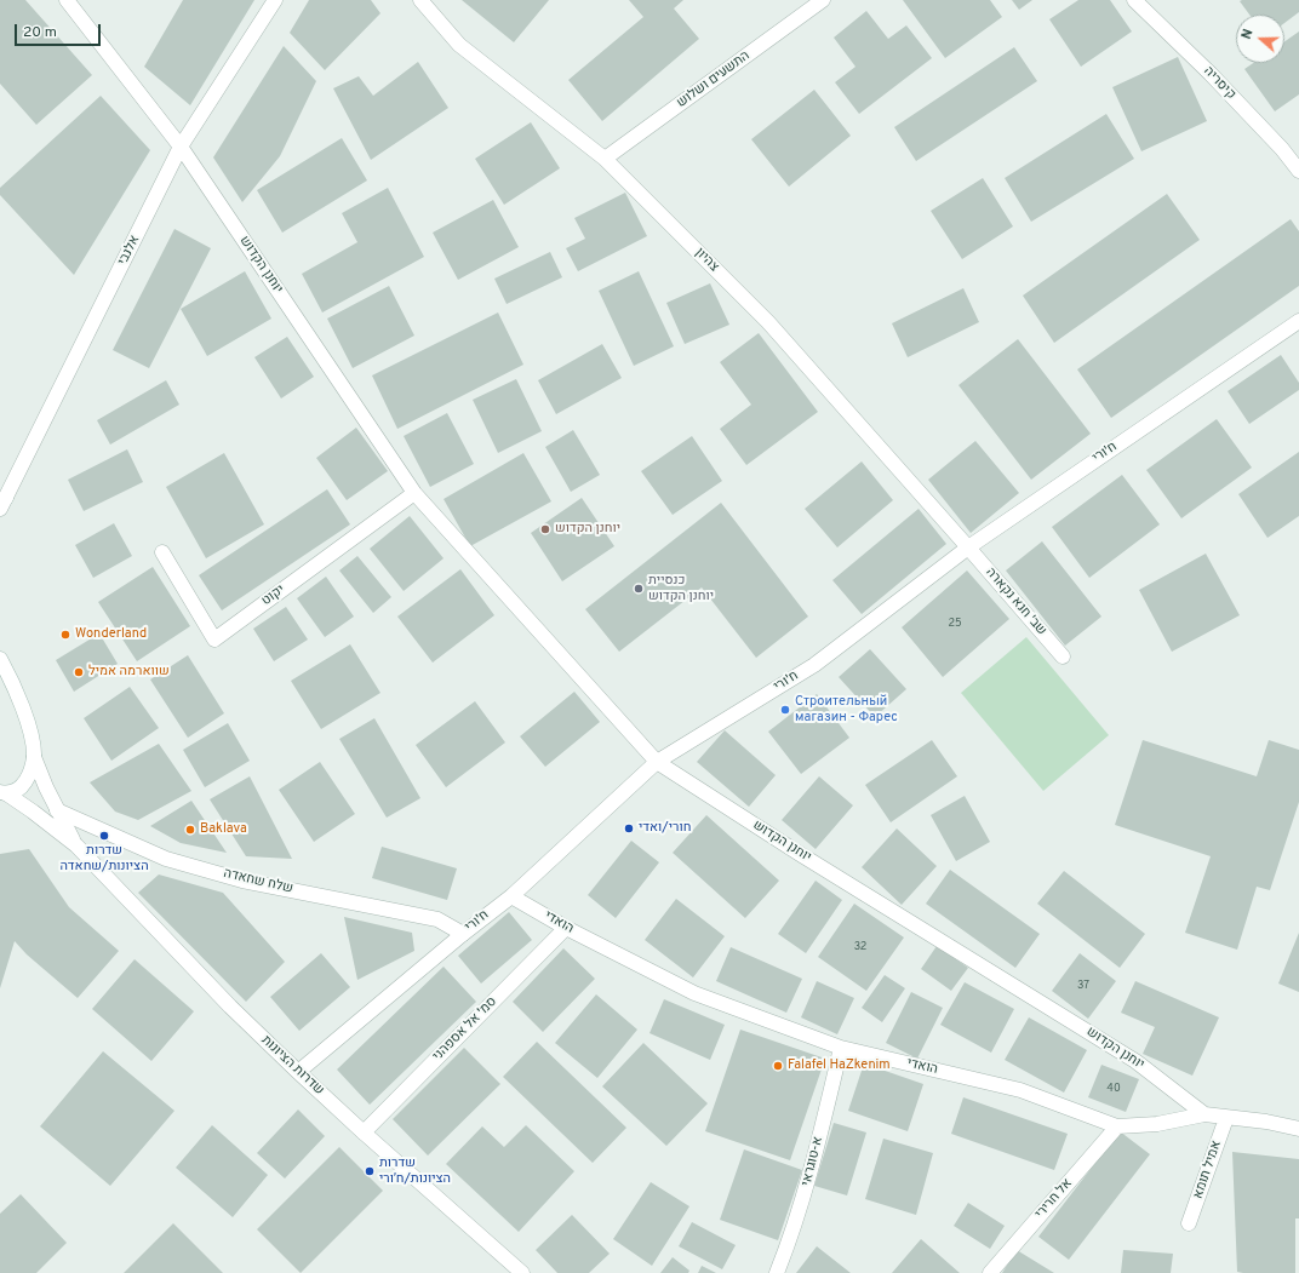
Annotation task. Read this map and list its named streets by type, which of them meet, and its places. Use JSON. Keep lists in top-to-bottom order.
{
  "streets": {
    "street": [
      "התשעים ושלוש",
      "קיסריה",
      "אלנבי",
      "צהיון",
      "יוחנן הקדוש",
      "ח'ורי",
      "יקוט",
      "שב' חנא נקארה",
      "שלח שחאדה",
      "הואדי",
      "סמ' אל אספהני",
      "שדרות הציונות",
      "א-טוגראי",
      "אמיל תומא",
      "אל חרירי"
    ]
  },
  "crossings": [
    ["התשעים ושלוש", "צהיון"],
    ["אלנבי", "יוחנן הקדוש"],
    ["צהיון", "ח'ורי"],
    ["צהיון", "שב' חנא נקארה"],
    ["יוחנן הקדוש", "ח'ורי"],
    ["יוחנן הקדוש", "יקוט"],
    ["יוחנן הקדוש", "הואדי"],
    ["ח'ורי", "שב' חנא נקארה"],
    ["ח'ורי", "שלח שחאדה"],
    ["ח'ורי", "הואדי"],
    ["ח'ורי", "שדרות הציונות"],
    ["שלח שחאדה", "שדרות הציונות"],
    ["הואדי", "סמ' אל אספהני"],
    ["הואדי", "א-טוגראי"],
    ["הואדי", "אמיל תומא"],
    ["הואדי", "אל חרירי"],
    ["סמ' אל אספהני", "שדרות הציונות"]
  ],
  "places": [
    "יוחנן הקדוש",
    "כנסיית יוחנן הקדוש",
    "Wonderland",
    "שווארמה אמיל",
    "Строительный магазин - Фарес",
    "חורי/ואדי",
    "Baklava",
    "שדרות הציונות/שחאדה",
    "Falafel HaZkenim",
    "שדרות הציונות/ח׳ורי"
  ],
  "house_numbers": [
    "25",
    "32",
    "37",
    "40"
  ],
  "scale_bar": "20 m",
  "north": "left"
}
